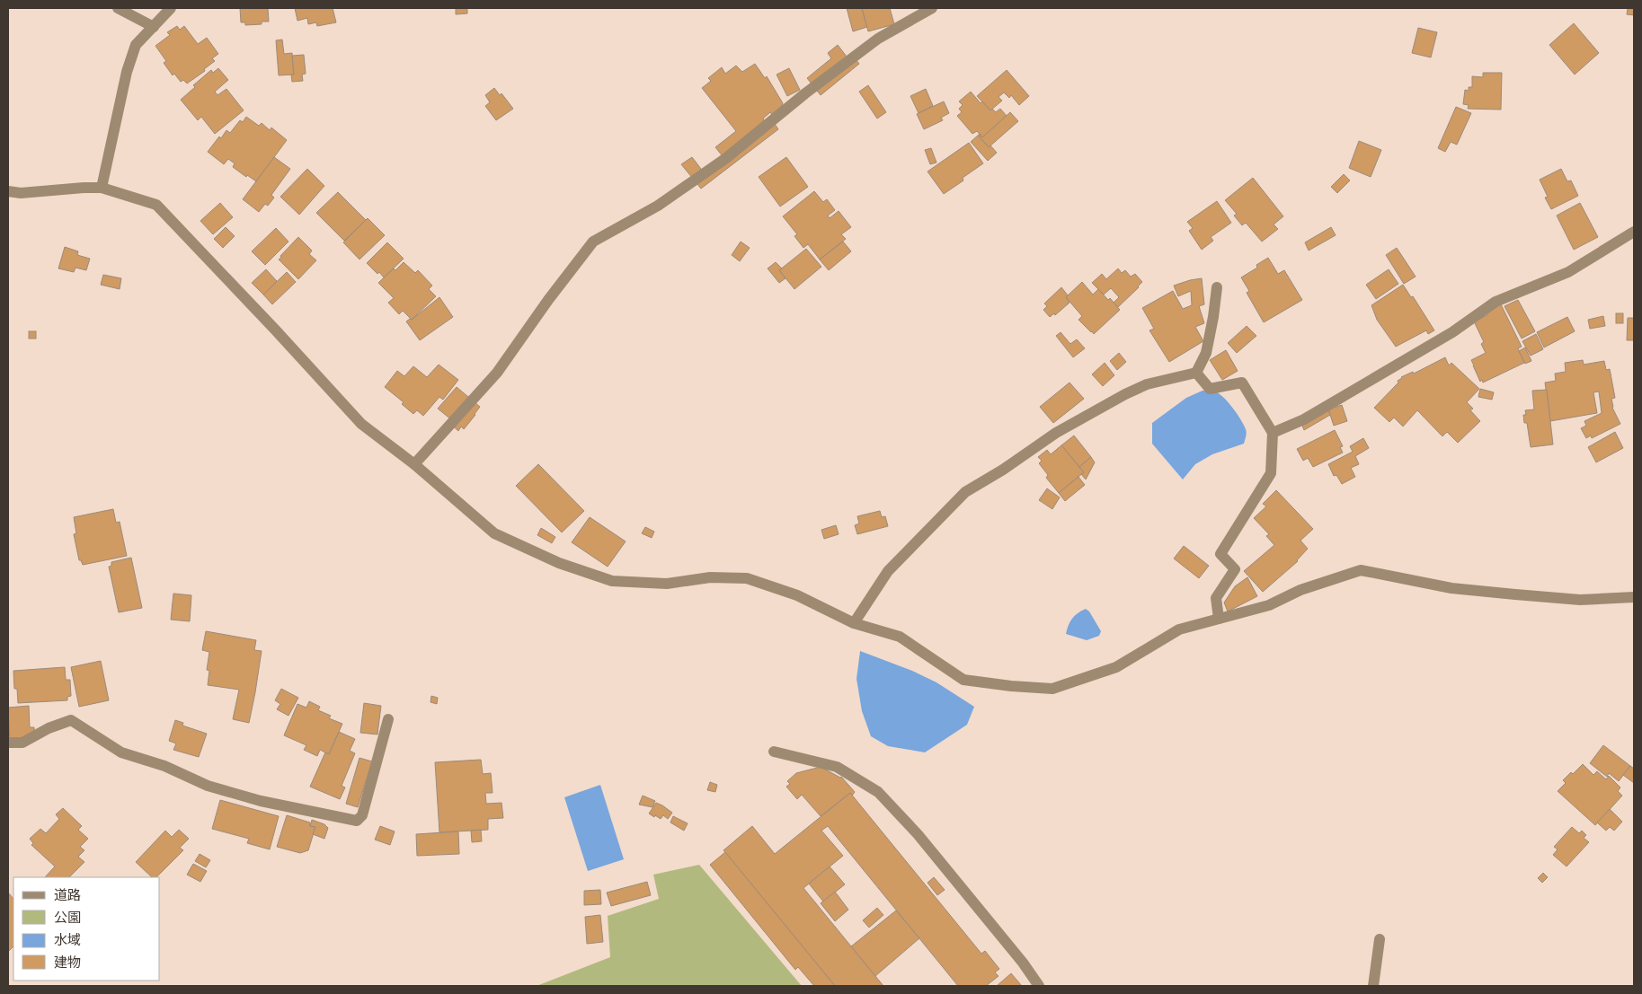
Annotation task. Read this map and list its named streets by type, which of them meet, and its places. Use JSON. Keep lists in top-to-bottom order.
{
  "legend": [
    "道路",
    "公園",
    "水域",
    "建物"
  ]
}
